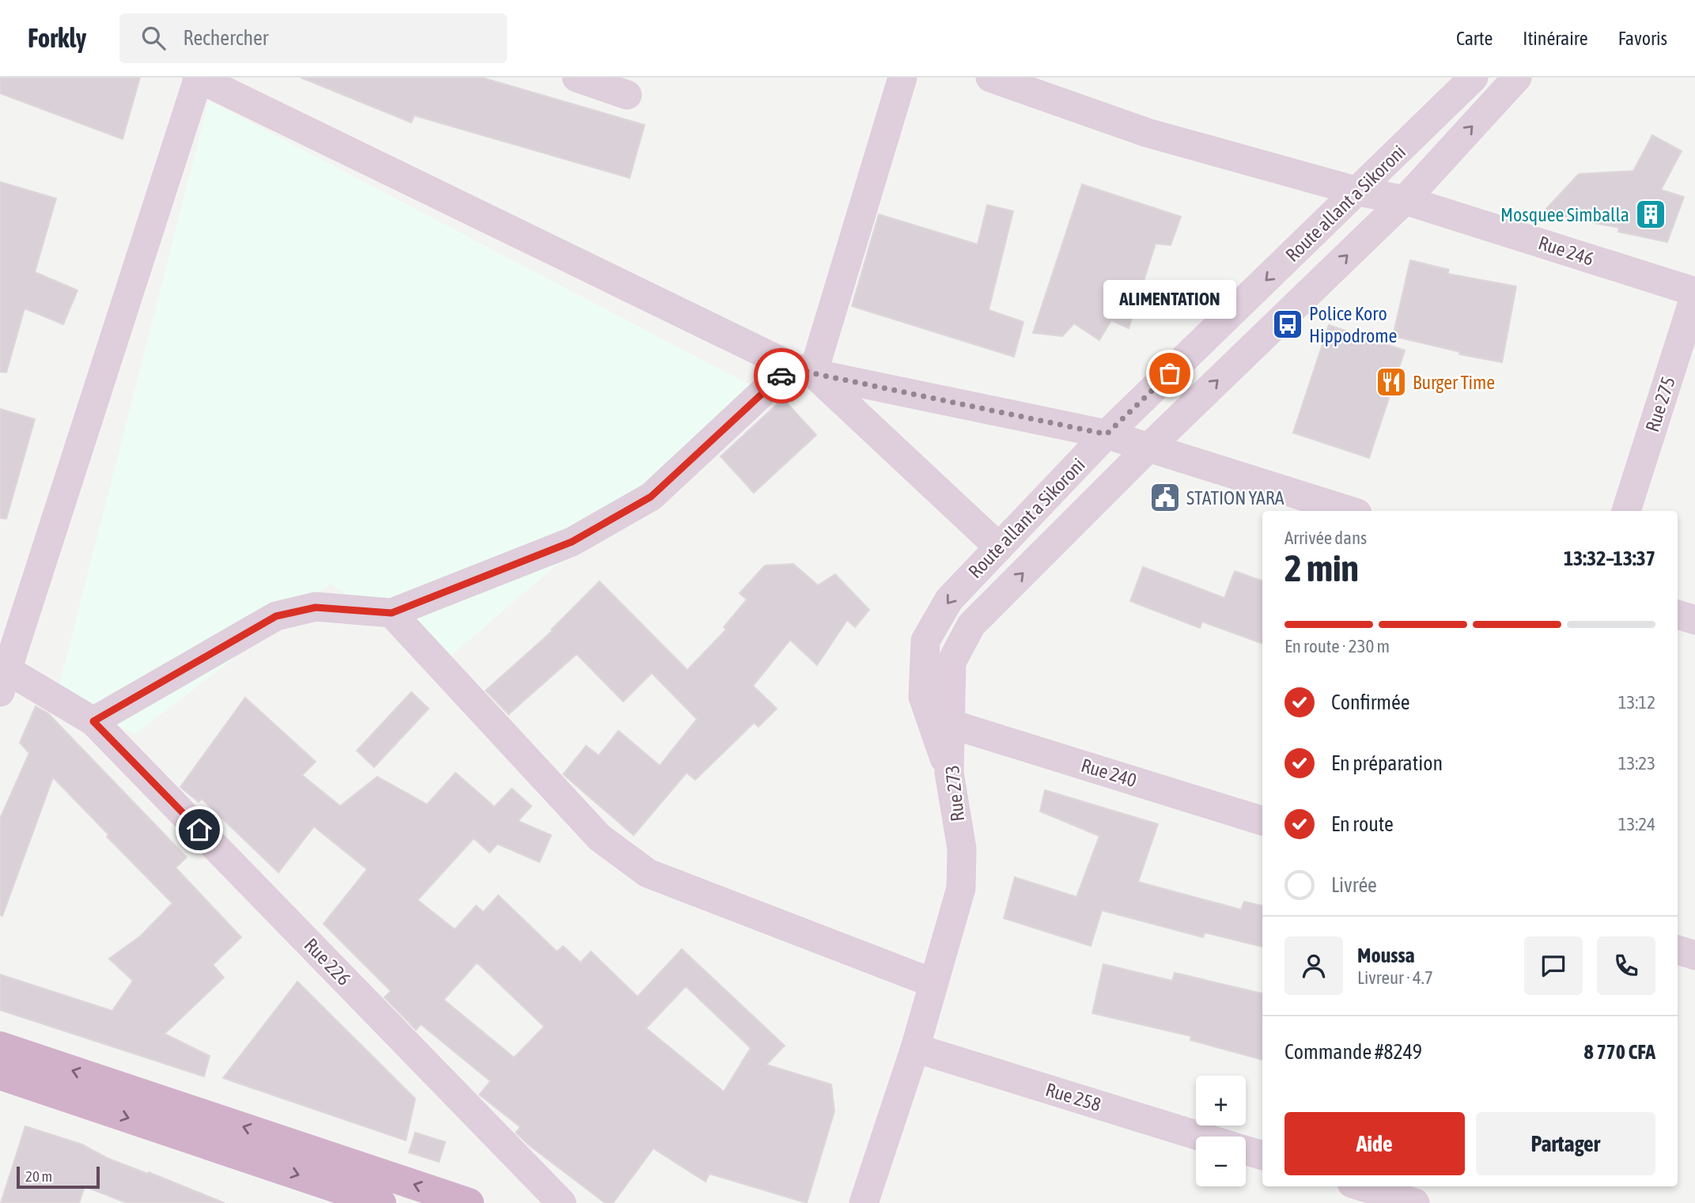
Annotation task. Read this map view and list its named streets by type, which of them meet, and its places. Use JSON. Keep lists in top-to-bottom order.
{
  "streets": {
    "street": [
      "Route allant a Sikoroni",
      "Rue 246",
      "Rue 275",
      "Rue 240",
      "Rue 273",
      "Rue 226",
      "Rue 258"
    ]
  },
  "crossings": [
    ["Route allant a Sikoroni", "Rue 246"],
    ["Route allant a Sikoroni", "Rue 240"],
    ["Route allant a Sikoroni", "Rue 273"],
    ["Rue 246", "Rue 275"],
    ["Rue 273", "Rue 258"]
  ],
  "places": {
    "building": ["Mosquee Simballa"],
    "bus stop": ["Police Koro Hippodrome"],
    "other": ["ALIMENTATION"],
    "restaurant": ["Burger Time"],
    "public building": ["STATION YARA"]
  },
  "scale_bar": "20 m",
  "page": {
    "header": "Forkly",
    "search": "Rechercher",
    "nav": ["Carte", "Itinéraire", "Favoris"],
    "bubble": "ALIMENTATION",
    "heading": ["2 min", "Arrivée dans", "13:32–13:37"],
    "panel": [
      "Moussa",
      "Livreur · 4.7",
      "Commande #8249",
      "8 770 CFA"
    ],
    "bar": "En route · 230 m",
    "list": [
      ["Confirmée", "13:12"],
      ["En préparation", "13:23"],
      ["En route", "13:24"],
      "Livrée"
    ],
    "map_buttons": ["+", "−"],
    "buttons": ["Aide", "Partager"],
    "scale": "20 m"
  }
}
